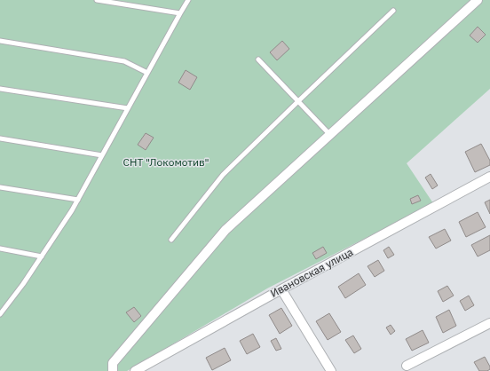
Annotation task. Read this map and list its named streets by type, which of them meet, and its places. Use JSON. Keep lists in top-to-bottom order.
{
  "streets": {
    "street": ["Ивановская улица"]
  },
  "parks": ["СНТ \"Локомотив\""]
}
